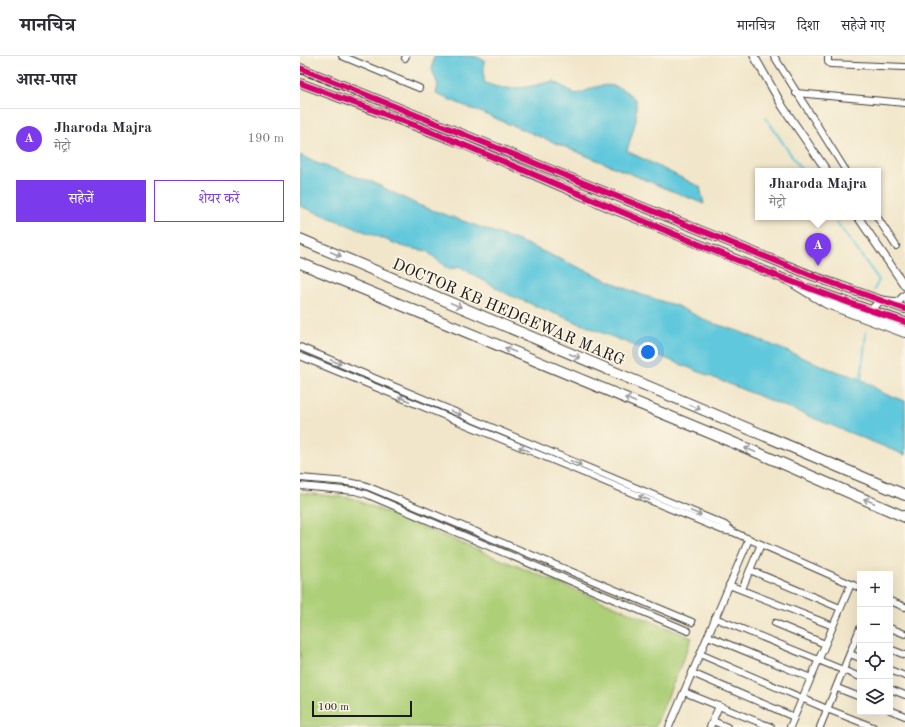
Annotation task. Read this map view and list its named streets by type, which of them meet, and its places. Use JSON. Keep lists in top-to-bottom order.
{
  "streets": {
    "highway": ["DOCTOR KB HEDGEWAR MARG"]
  },
  "scale_bar": "100 m",
  "page": {
    "header": "मानचित्र",
    "nav": ["मानचित्र", "दिशा", "सहेजे गए"],
    "heading": "आस-पास",
    "list": [
      {
        "mark": "A",
        "name": "Jharoda Majra",
        "note": "मेट्रो",
        "value": "190 m"
      }
    ],
    "buttons": ["सहेजें", "शेयर करें"],
    "popup": ["Jharoda Majra", "मेट्रो"],
    "pins": "A",
    "map_buttons": ["+", "−"],
    "scale": "100 m"
  }
}
